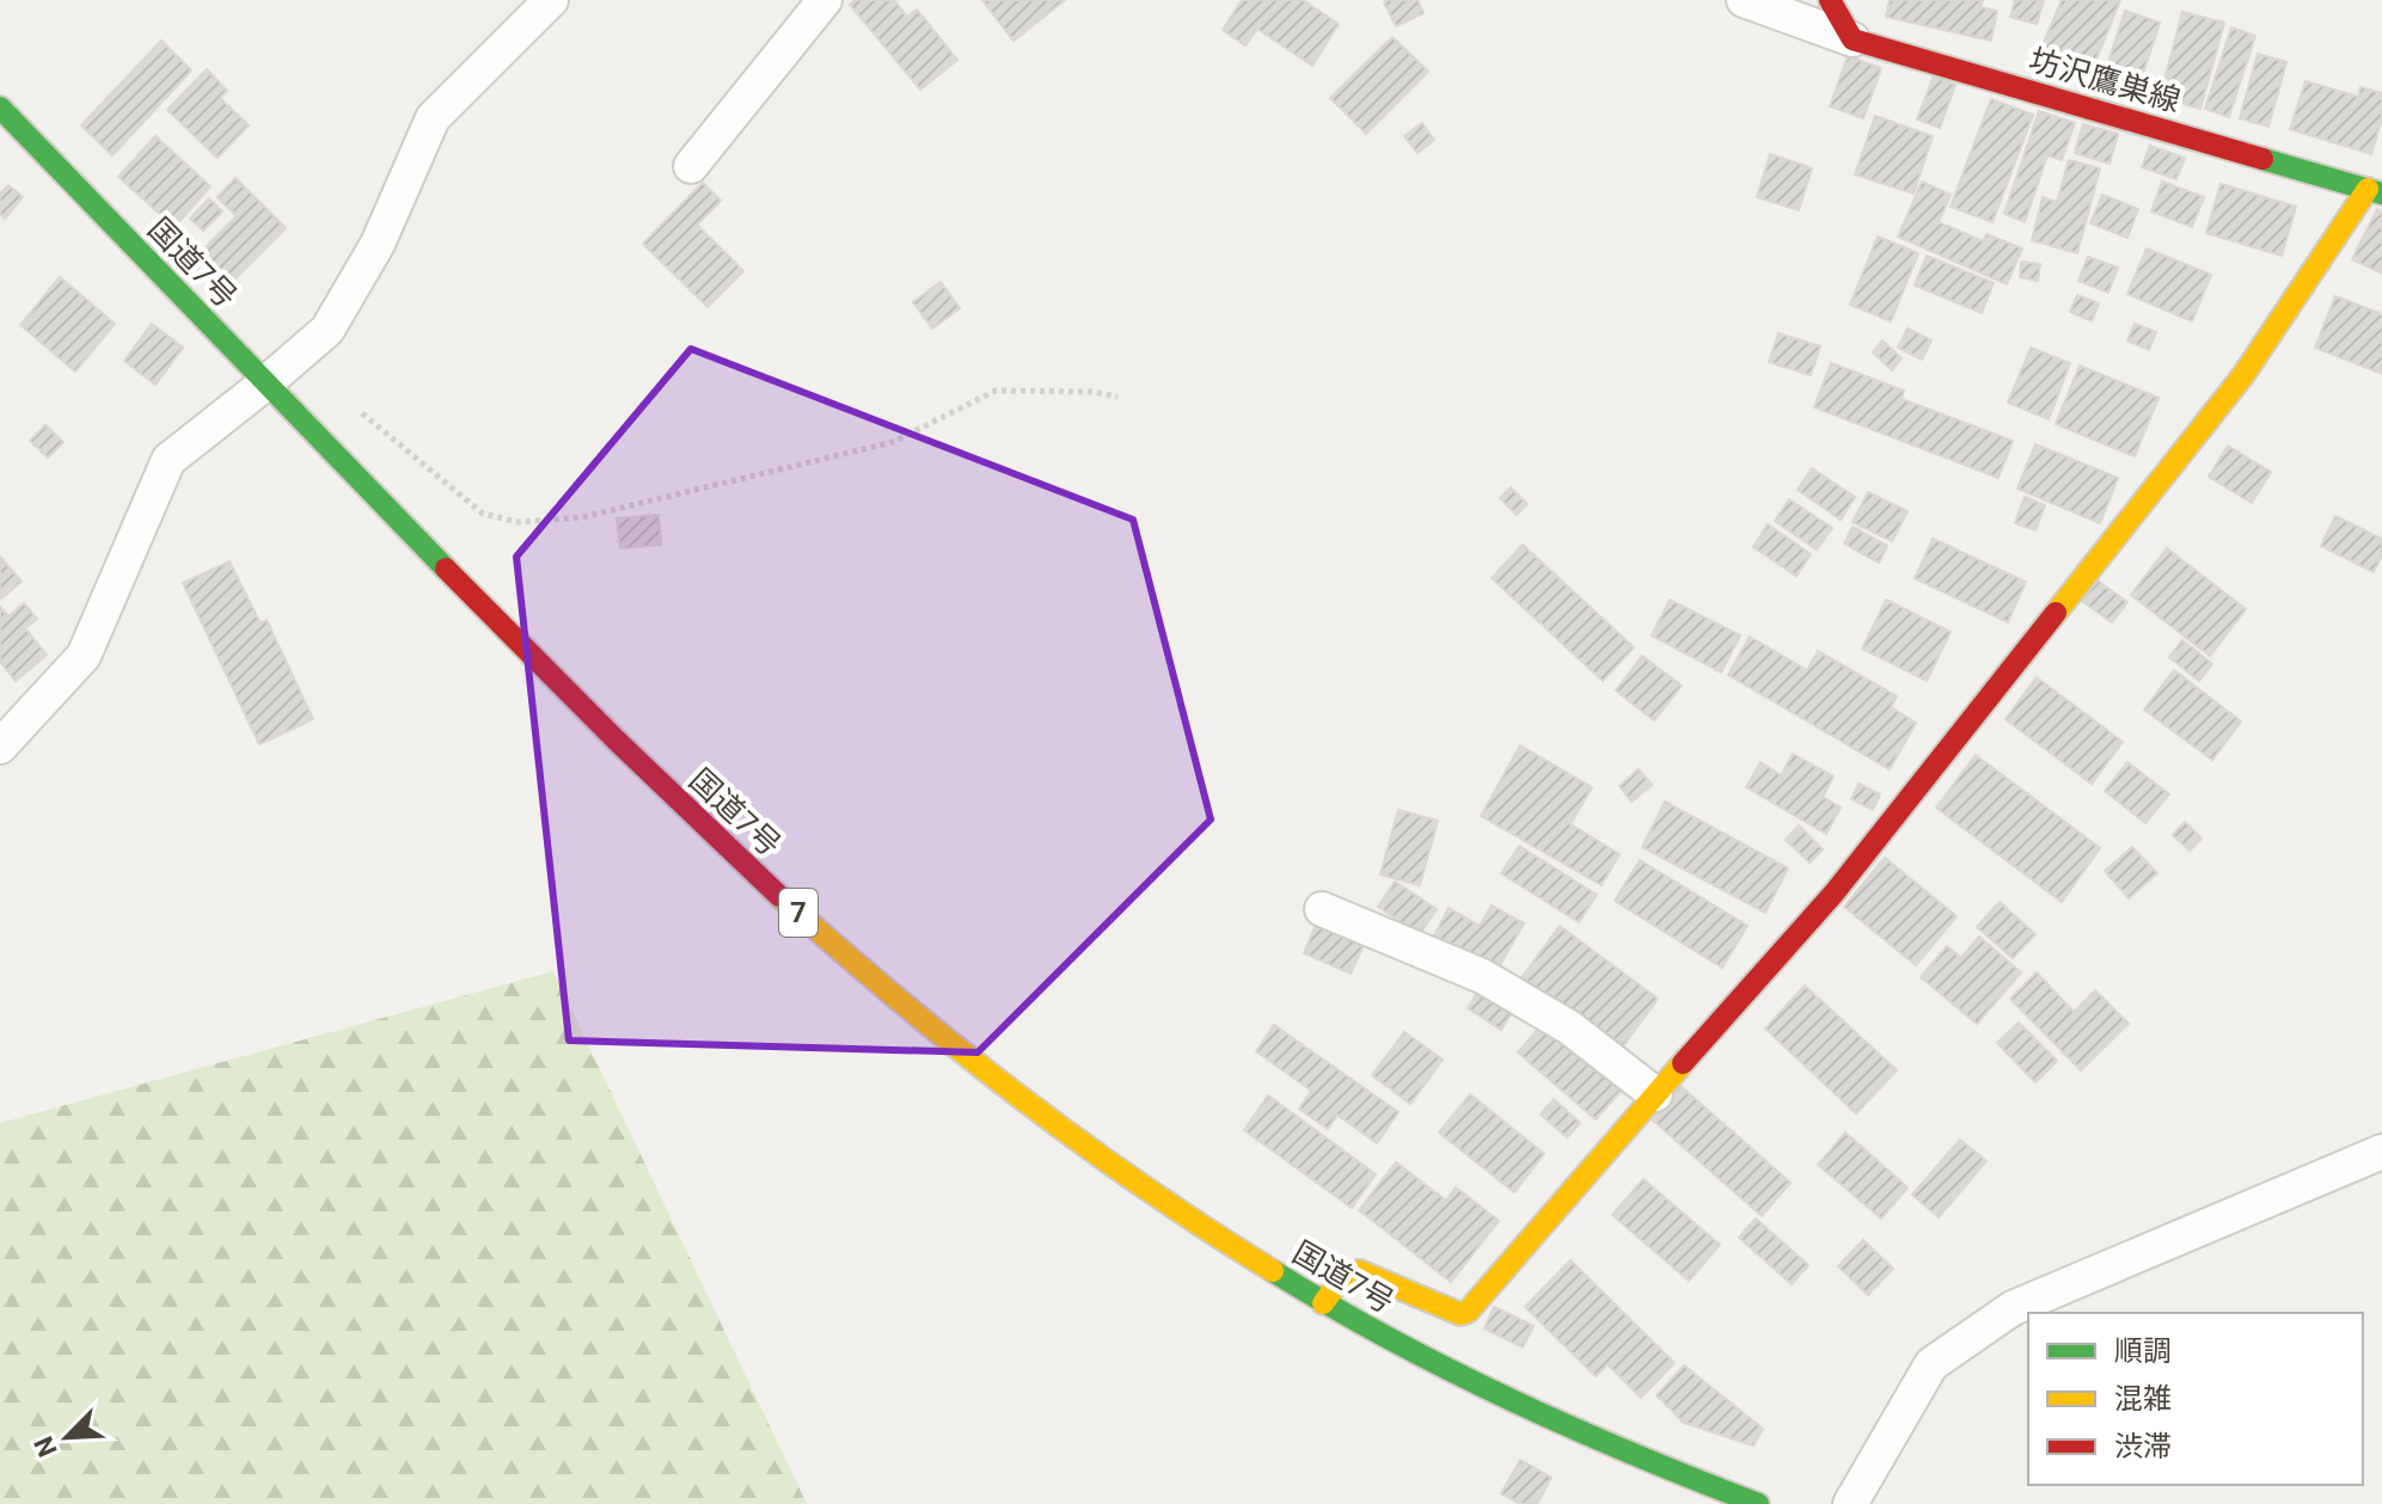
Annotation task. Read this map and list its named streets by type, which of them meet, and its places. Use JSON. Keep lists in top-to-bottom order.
{
  "streets": {
    "main road": ["坊沢鷹巣線", "国道7号", "7"]
  },
  "legend": ["順調", "混雑", "渋滞"],
  "north": "bottom left"
}
